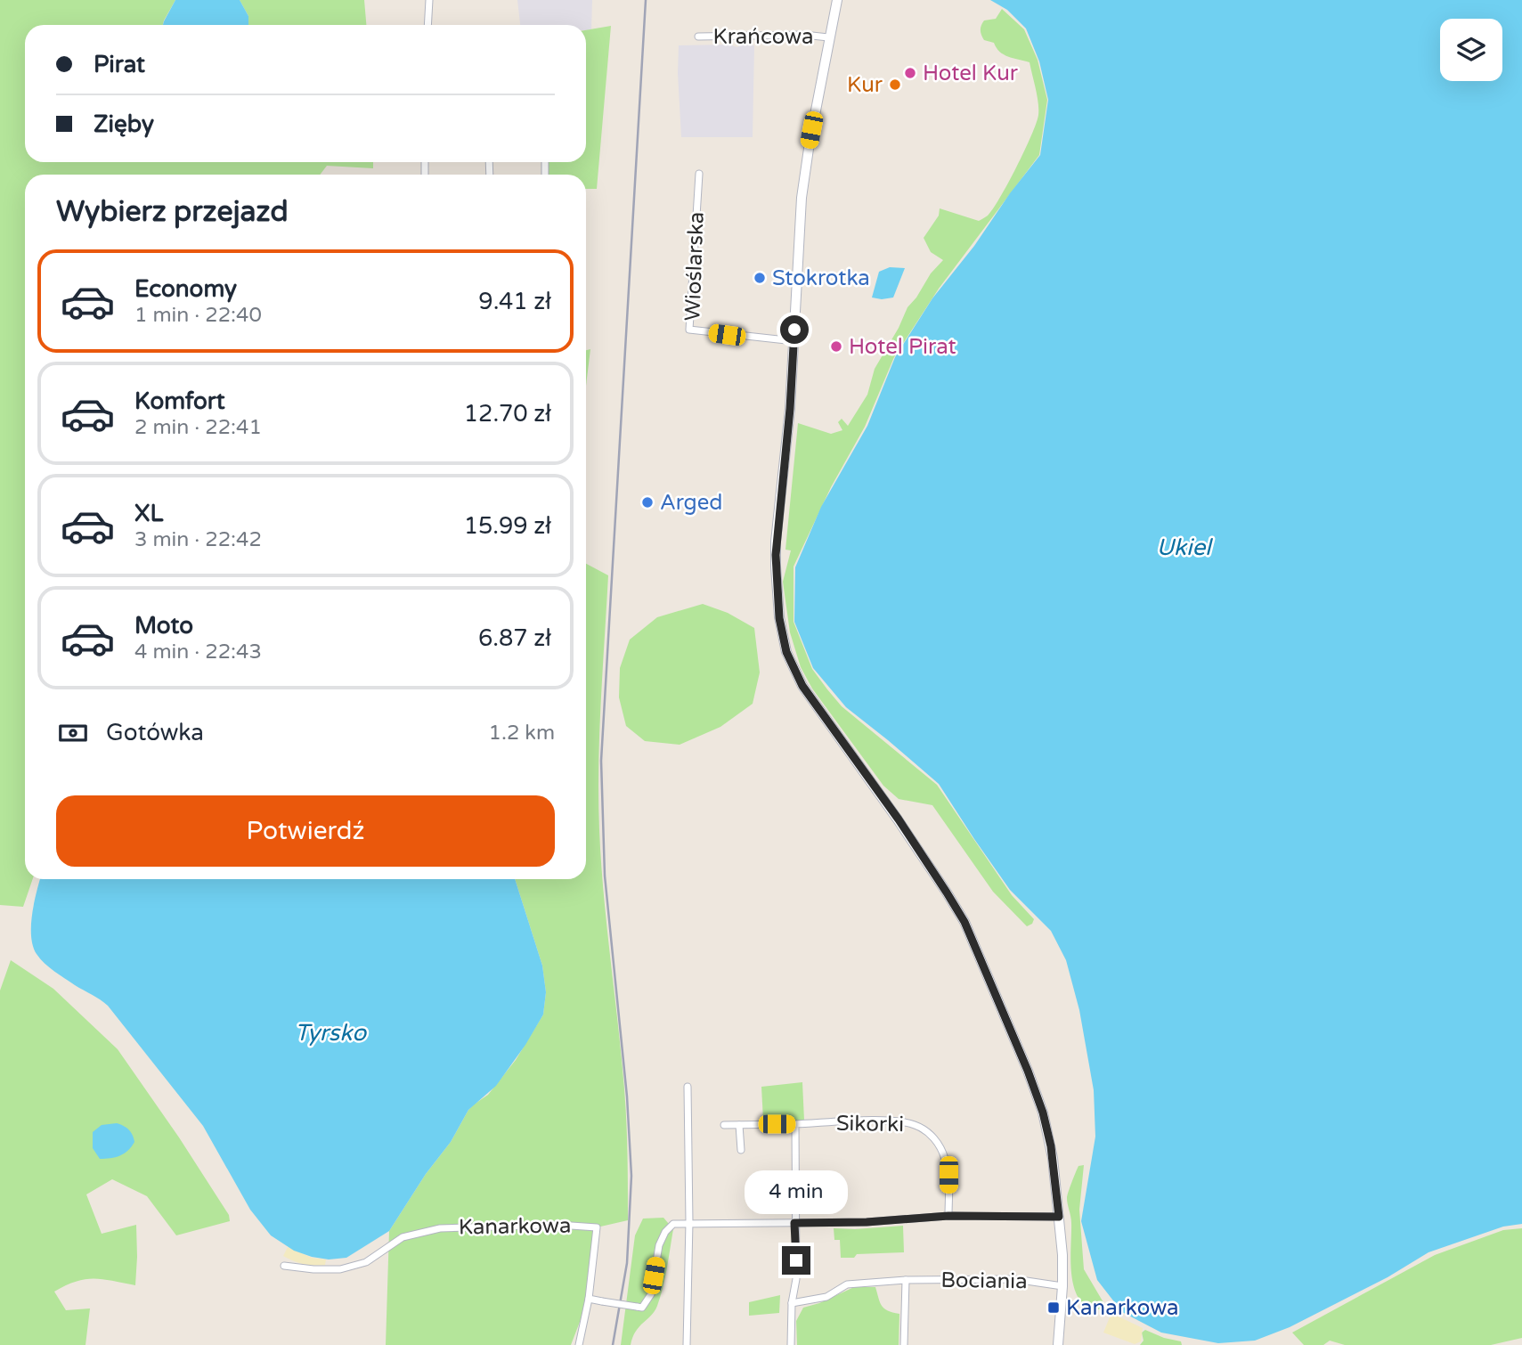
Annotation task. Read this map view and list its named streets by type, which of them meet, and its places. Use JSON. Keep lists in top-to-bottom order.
{
  "streets": {
    "street": [
      "Krańcowa",
      "Wioślarska",
      "Sikorki",
      "Kanarkowa",
      "Bociania"
    ]
  },
  "water": ["Ukiel", "Tyrsko"],
  "places": {
    "other": [
      "Hotel Kur",
      "Kur",
      "Stokrotka",
      "Hotel Pirat",
      "Arged"
    ],
    "transit": ["Kanarkowa"]
  },
  "page": {
    "banner": ["Pirat", "Zięby"],
    "heading": "Wybierz przejazd",
    "list": [
      {
        "name": "Economy",
        "note": "1 min · 22:40",
        "value": "9.41 zł"
      },
      {
        "name": "Komfort",
        "note": "2 min · 22:41",
        "value": "12.70 zł"
      },
      {
        "name": "XL",
        "note": "3 min · 22:42",
        "value": "15.99 zł"
      },
      {
        "name": "Moto",
        "note": "4 min · 22:43",
        "value": "6.87 zł"
      }
    ],
    "pay": ["Gotówka", "1.2 km"],
    "buttons": "Potwierdź",
    "bubble": "4 min"
  }
}
